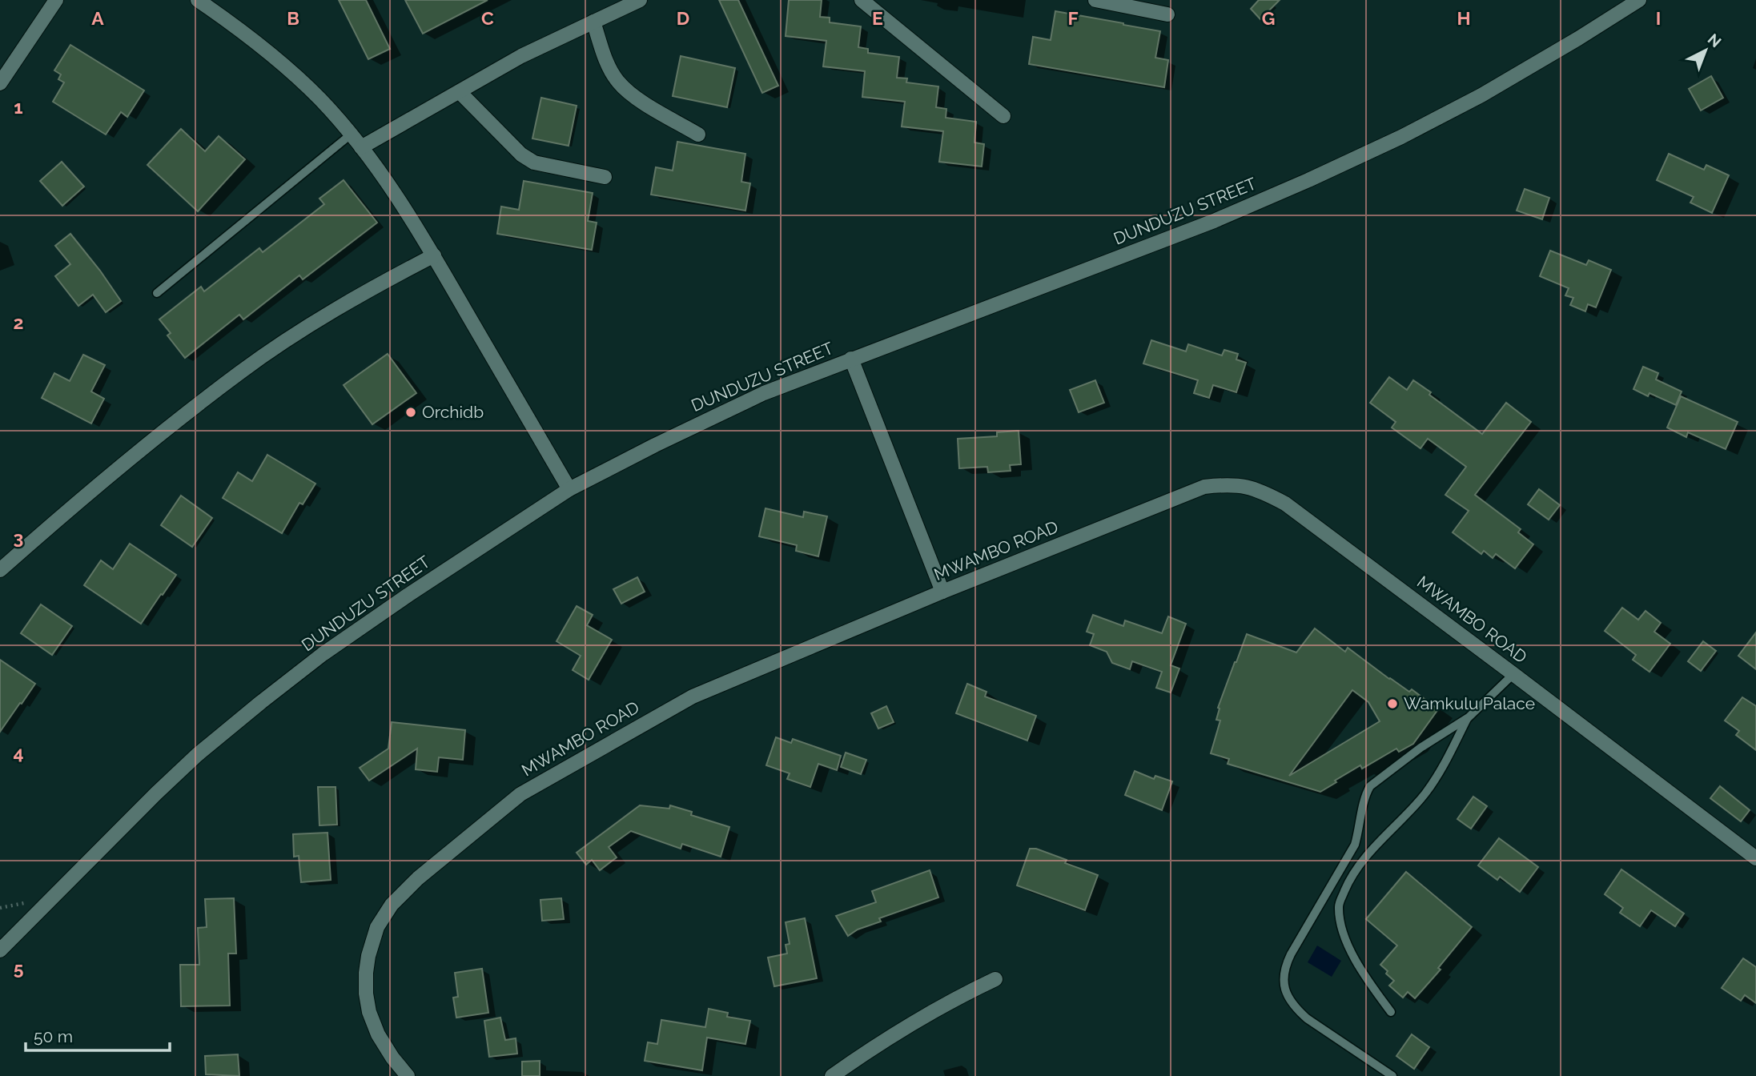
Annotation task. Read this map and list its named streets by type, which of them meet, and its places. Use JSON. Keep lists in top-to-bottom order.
{
  "streets": {
    "street": ["DUNDUZU STREET", "MWAMBO ROAD"]
  },
  "places": ["Orchidb", "Wamkulu Palace"],
  "scale_bar": "50 m",
  "north": "top right",
  "grid": {
    "columns": [
      "A",
      "B",
      "C",
      "D",
      "E",
      "F",
      "G",
      "H",
      "I"
    ],
    "rows": [
      "1",
      "2",
      "3",
      "4",
      "5"
    ]
  }
}
